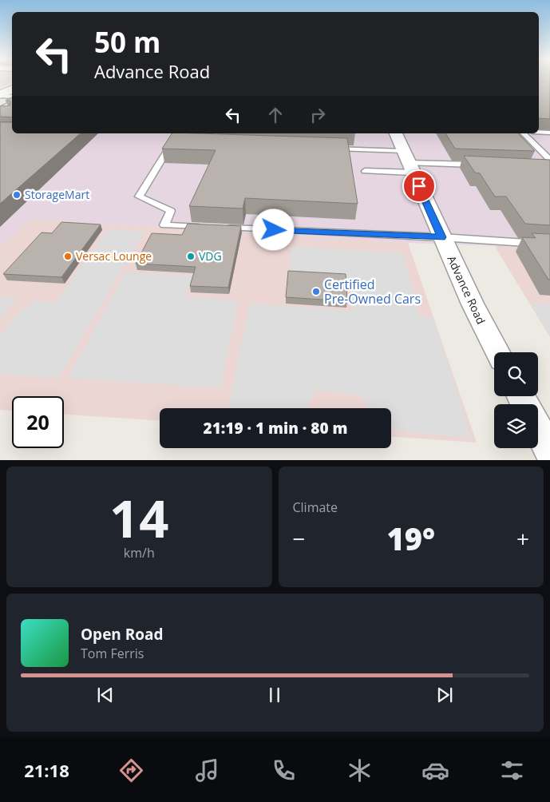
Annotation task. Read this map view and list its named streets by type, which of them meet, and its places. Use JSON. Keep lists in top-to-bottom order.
{
  "streets": {
    "street": ["Advance Road"]
  },
  "places": [
    "StorageMart",
    "Versac Lounge",
    "VDG",
    "Certified Pre-Owned Cars"
  ],
  "page": {
    "turn": ["50 m", "Advance Road"],
    "limit": "20",
    "trip": "21:19 · 1 min · 80 m",
    "tile": [
      ["14", "km/h"],
      "Climate"
    ],
    "heat": ["−", "19°", "+"],
    "song": ["Open Road", "Tom Ferris"],
    "tabs": "21:18"
  }
}
